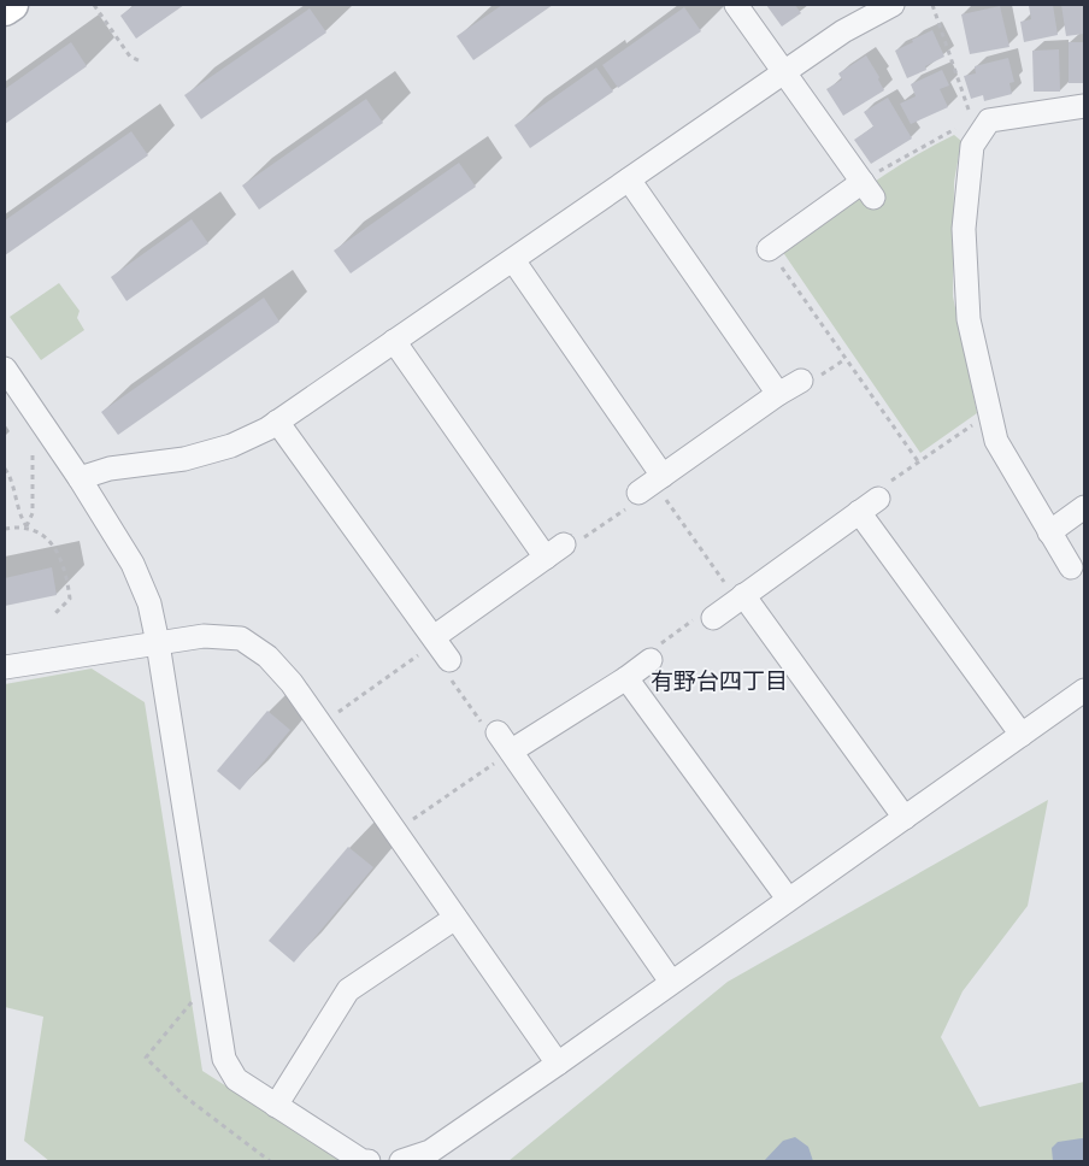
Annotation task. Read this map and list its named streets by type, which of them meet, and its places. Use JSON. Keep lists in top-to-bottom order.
{
  "districts": ["有野台四丁目"]
}
